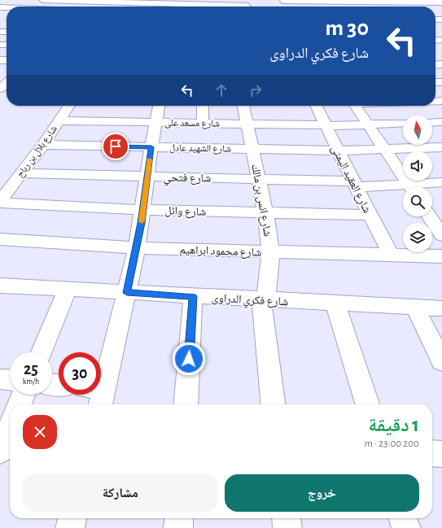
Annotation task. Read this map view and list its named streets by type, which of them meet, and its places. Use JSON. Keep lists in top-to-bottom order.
{
  "streets": {
    "street": [
      "شارع مسعد على",
      "شارع الشهيد عادل",
      "شارع بلال بن رباح",
      "شارع فتحي",
      "شارع العقيد اليمنى",
      "شارع انس بن مالك",
      "شارع وائل",
      "شارع محمود ابراهيم",
      "شارع فكري الدراوى"
    ]
  },
  "crossings": [
    ["شارع مسعد على", "شارع بلال بن رباح"],
    ["شارع مسعد على", "شارع العقيد اليمنى"],
    ["شارع مسعد على", "شارع انس بن مالك"],
    ["شارع الشهيد عادل", "شارع بلال بن رباح"],
    ["شارع الشهيد عادل", "شارع العقيد اليمنى"],
    ["شارع الشهيد عادل", "شارع انس بن مالك"],
    ["شارع بلال بن رباح", "شارع فتحي"],
    ["شارع بلال بن رباح", "شارع وائل"],
    ["شارع فتحي", "شارع العقيد اليمنى"],
    ["شارع فتحي", "شارع انس بن مالك"],
    ["شارع العقيد اليمنى", "شارع وائل"],
    ["شارع العقيد اليمنى", "شارع محمود ابراهيم"],
    ["شارع انس بن مالك", "شارع وائل"],
    ["شارع انس بن مالك", "شارع محمود ابراهيم"],
    ["شارع انس بن مالك", "شارع فكري الدراوى"]
  ],
  "north": "top",
  "page": {
    "turn": ["30 m", "شارع فكري الدراوى"],
    "speed": "25 km/h",
    "limit": "30",
    "heading": ["1 دقيقة", "200 m · 23:00"],
    "buttons": ["خروج", "مشاركة"]
  }
}
